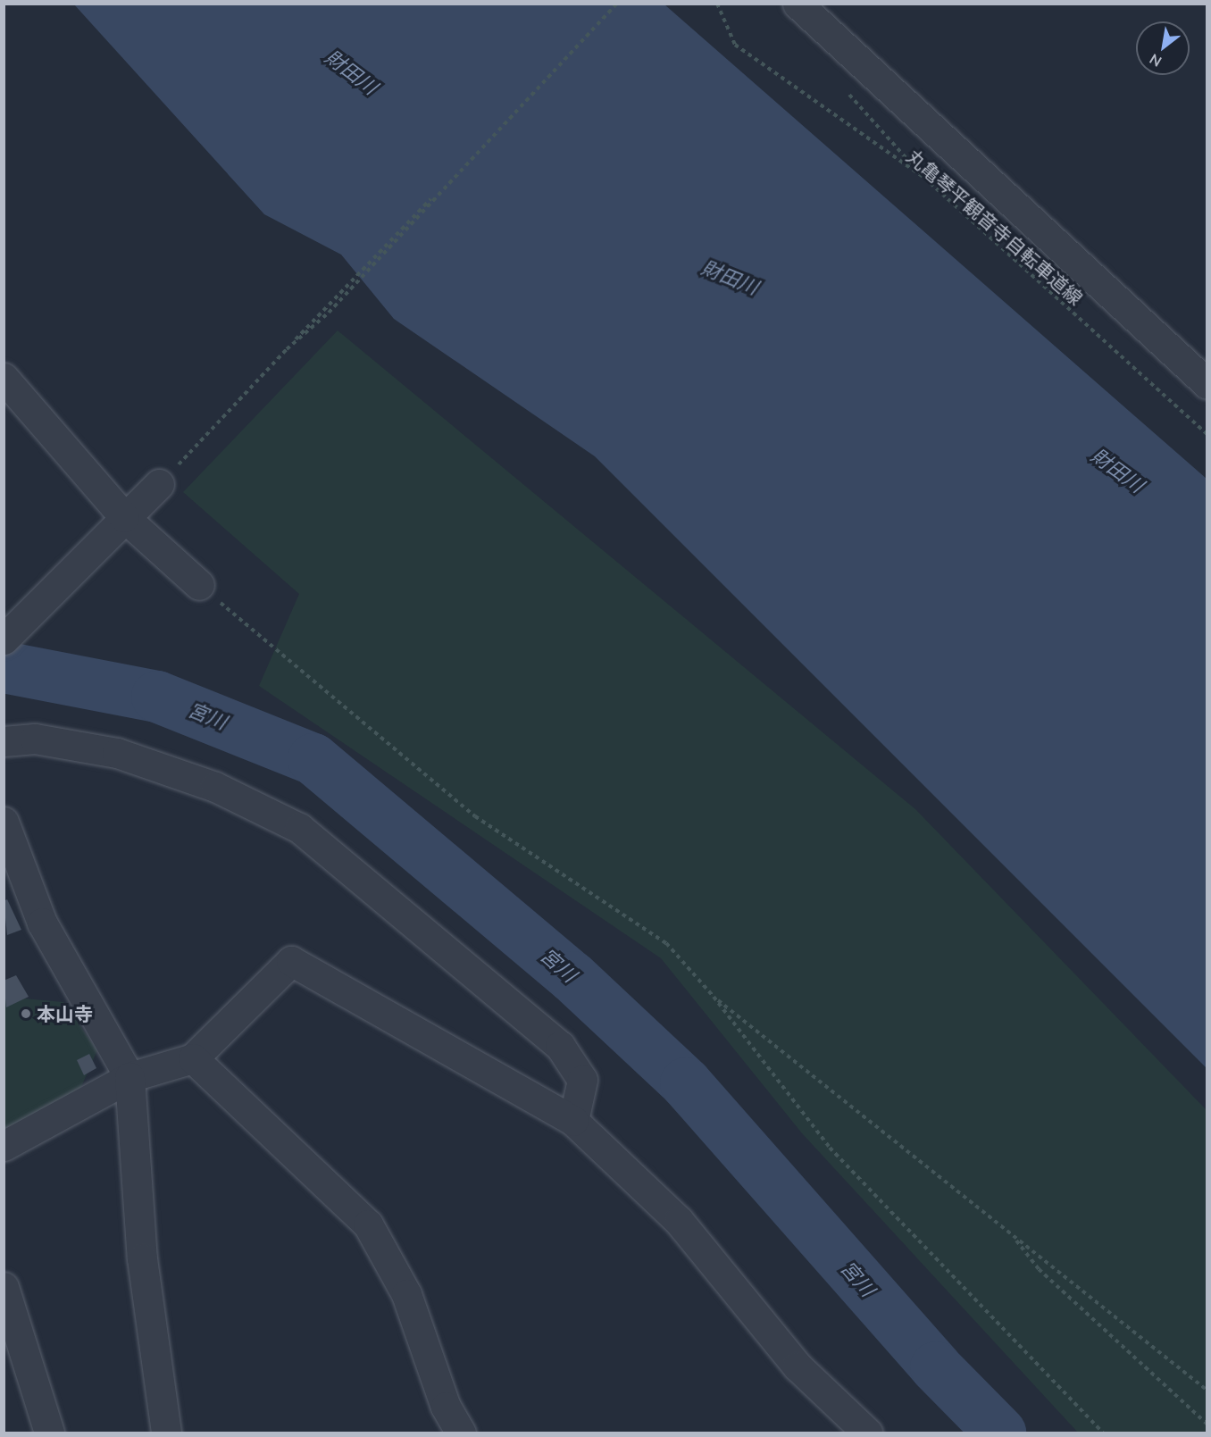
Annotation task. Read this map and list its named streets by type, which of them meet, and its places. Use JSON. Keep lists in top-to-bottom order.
{
  "streets": {
    "path": ["丸亀琴平観音寺自転車道線"]
  },
  "water": ["財田川", "宮川"],
  "places": ["本山寺"],
  "north": "bottom left"
}
